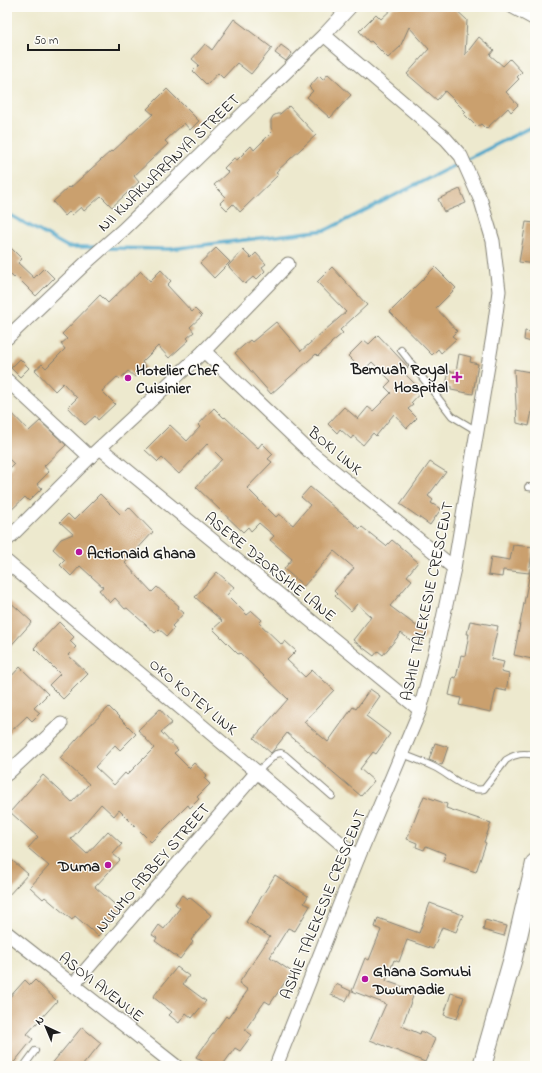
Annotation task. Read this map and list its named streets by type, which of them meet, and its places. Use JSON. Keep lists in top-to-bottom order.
{
  "streets": {
    "street": [
      "NII KWAKWARANYA STREET",
      "BOKI LINK",
      "ASERE DZORSHIE LANE",
      "ASHIE TALEKESIE CRESCENT",
      "OKO KOTEY LINK",
      "NUUMO ABBEY STREET",
      "ASOYI AVENUE"
    ]
  },
  "crossings": [
    ["NII KWAKWARANYA STREET", "ASHIE TALEKESIE CRESCENT"],
    ["BOKI LINK", "ASHIE TALEKESIE CRESCENT"],
    ["ASERE DZORSHIE LANE", "ASHIE TALEKESIE CRESCENT"],
    ["ASHIE TALEKESIE CRESCENT", "OKO KOTEY LINK"],
    ["OKO KOTEY LINK", "NUUMO ABBEY STREET"],
    ["NUUMO ABBEY STREET", "ASOYI AVENUE"]
  ],
  "places": {
    "health": ["Bemuah Royal Hospital"],
    "other": [
      "Hotelier Chef Cuisinier",
      "Actionaid Ghana",
      "Duma",
      "Ghana Somubi Dwumadie"
    ]
  },
  "scale_bar": "50 m",
  "north": "top left"
}
